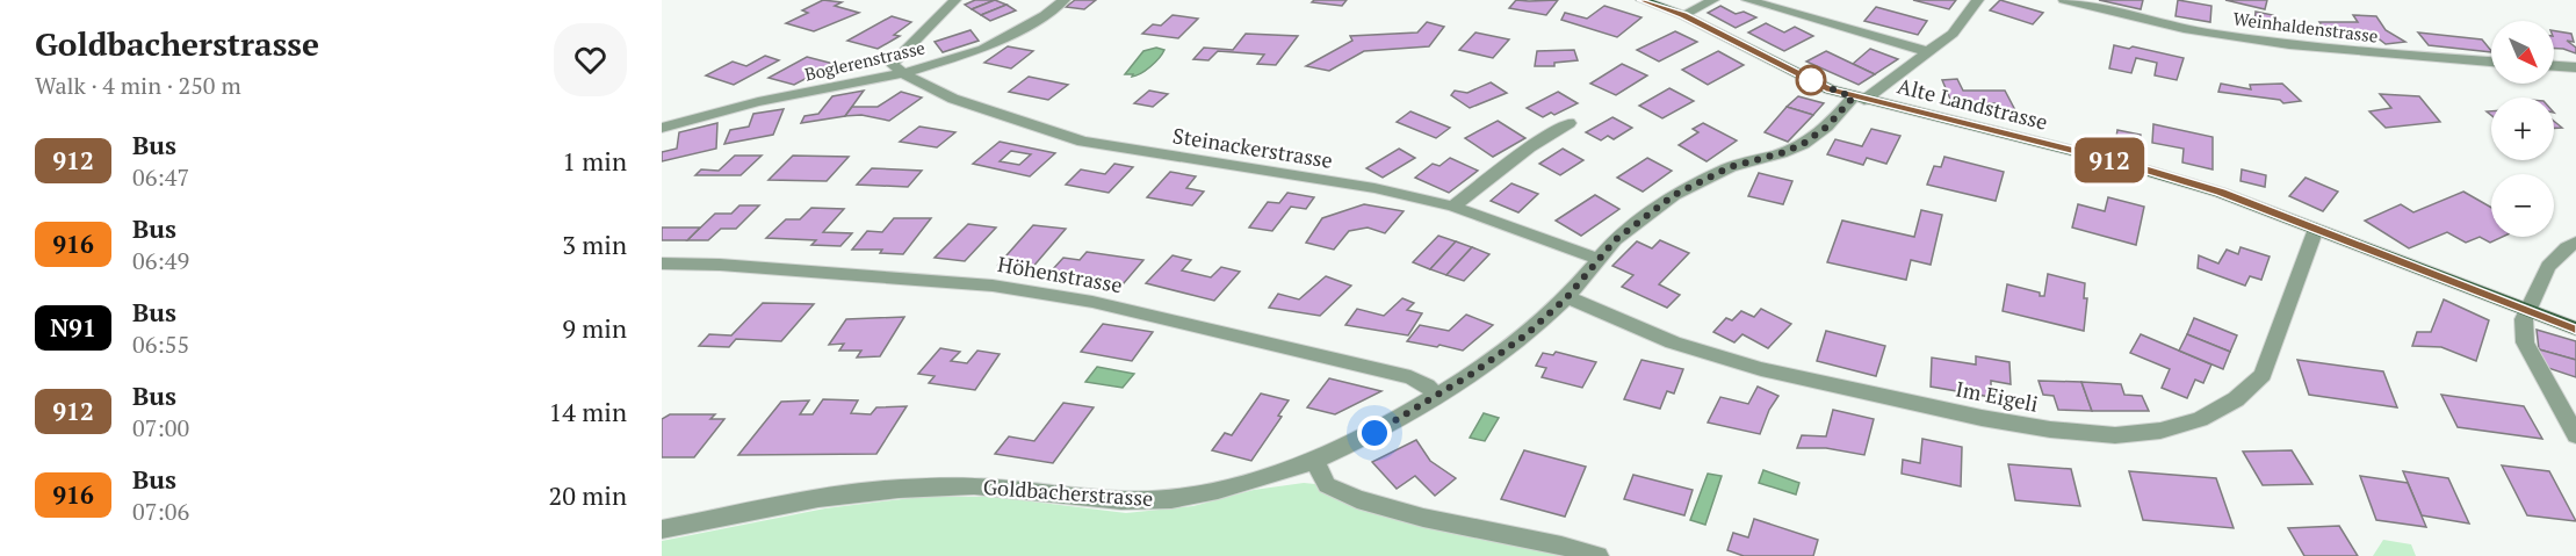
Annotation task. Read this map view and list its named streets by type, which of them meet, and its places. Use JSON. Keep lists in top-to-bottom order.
{
  "streets": {
    "main road": ["Alte Landstrasse"],
    "street": [
      "Weinhaldenstrasse",
      "Boglerenstrasse",
      "Steinackerstrasse",
      "Höhenstrasse",
      "Im Eigeli",
      "Goldbacherstrasse"
    ]
  },
  "crossings": [
    ["Boglerenstrasse", "Steinackerstrasse"],
    ["Alte Landstrasse", "Im Eigeli"],
    ["Alte Landstrasse", "Goldbacherstrasse"],
    ["Steinackerstrasse", "Goldbacherstrasse"],
    ["Höhenstrasse", "Goldbacherstrasse"],
    ["Im Eigeli", "Goldbacherstrasse"]
  ],
  "lines": ["bus line 912"],
  "north": "bottom right",
  "page": {
    "heading": ["Goldbacherstrasse", "Walk · 4 min · 250 m"],
    "on_map": "912",
    "map_buttons": ["+", "−"],
    "list": [
      {
        "mark": "912",
        "name": "Bus",
        "note": "06:47",
        "value": "1 min"
      },
      {
        "mark": "916",
        "name": "Bus",
        "note": "06:49",
        "value": "3 min"
      },
      {
        "mark": "N91",
        "name": "Bus",
        "note": "06:55",
        "value": "9 min"
      },
      {
        "mark": "912",
        "name": "Bus",
        "note": "07:00",
        "value": "14 min"
      },
      {
        "mark": "916",
        "name": "Bus",
        "note": "07:06",
        "value": "20 min"
      }
    ]
  }
}
